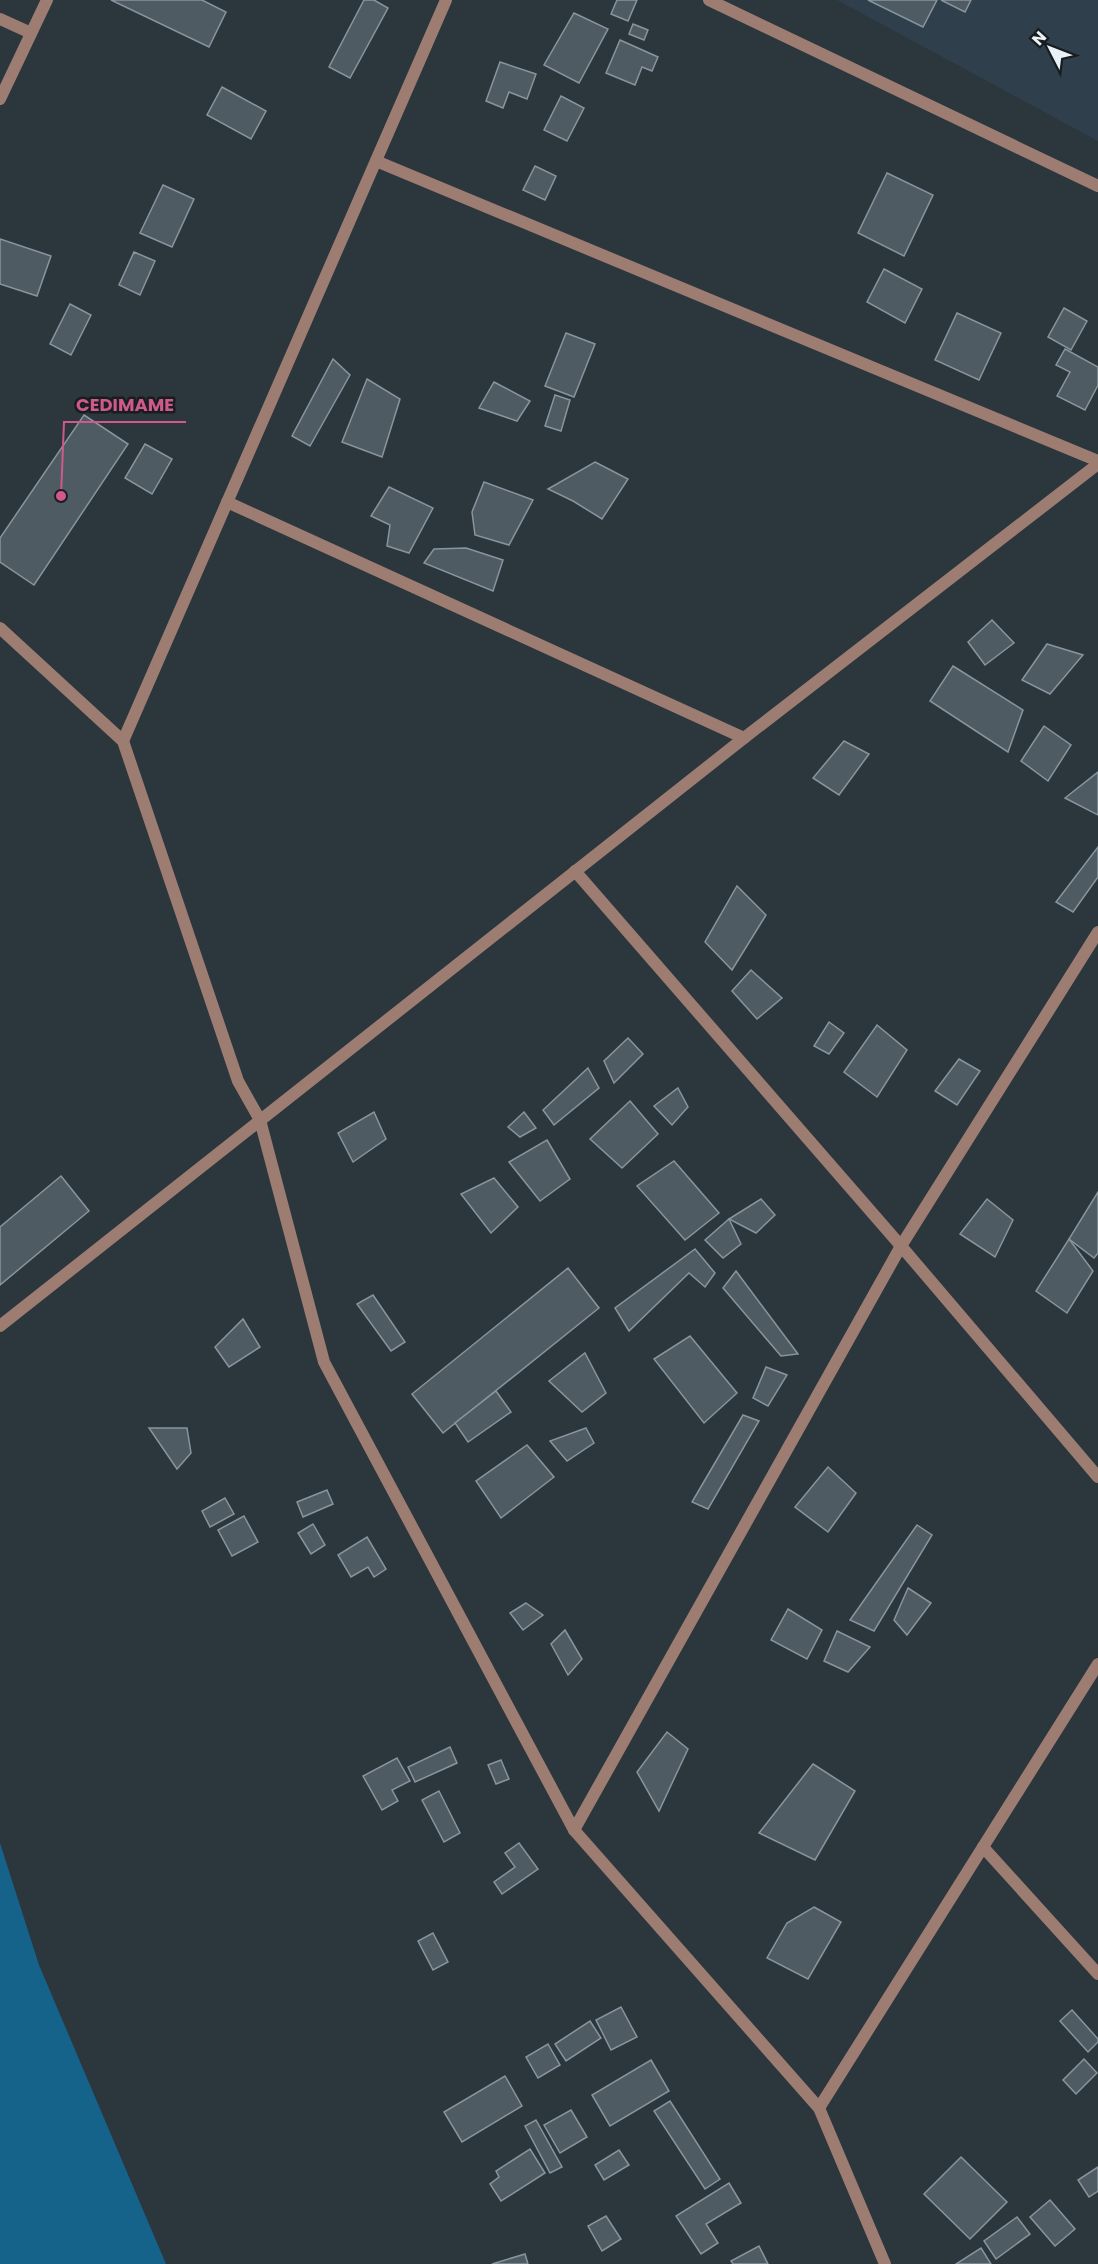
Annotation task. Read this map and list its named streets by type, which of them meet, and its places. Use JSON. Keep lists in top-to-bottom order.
{
  "places": ["CEDIMAME"],
  "north": "top left"
}
